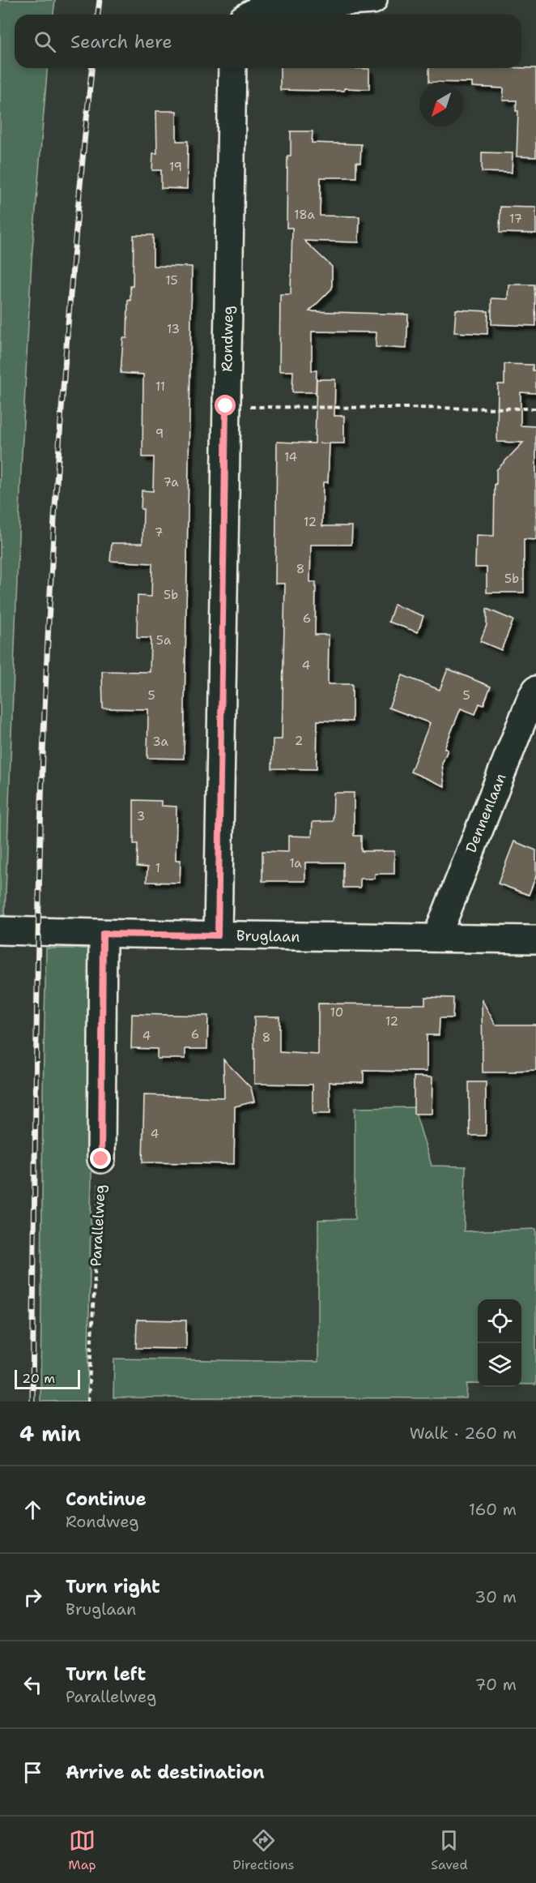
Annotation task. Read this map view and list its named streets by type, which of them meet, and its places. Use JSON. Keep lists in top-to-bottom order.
{
  "streets": {
    "street": ["Rondweg", "Dennenlaan", "Bruglaan"],
    "path": ["Parallelweg"]
  },
  "crossings": [
    ["Rondweg", "Bruglaan"],
    ["Dennenlaan", "Bruglaan"]
  ],
  "house_numbers": [
    "19",
    "18a",
    "17",
    "15",
    "13",
    "11",
    "9",
    "14",
    "7a",
    "12",
    "7",
    "8",
    "5b",
    "5b",
    "6",
    "5a",
    "4",
    "5",
    "5",
    "2",
    "3a",
    "3",
    "1a",
    "1",
    "10",
    "12",
    "6",
    "4",
    "8",
    "4"
  ],
  "scale_bar": "20 m",
  "north": "bottom left",
  "page": {
    "search": "Search here",
    "scale": "20 m",
    "heading": ["4 min", "Walk · 260 m"],
    "list": [
      ["Continue", "Rondweg", "160 m"],
      ["Turn right", "Bruglaan", "30 m"],
      ["Turn left", "Parallelweg", "70 m"],
      "Arrive at destination"
    ],
    "nav": ["Map", "Directions", "Saved"]
  }
}
